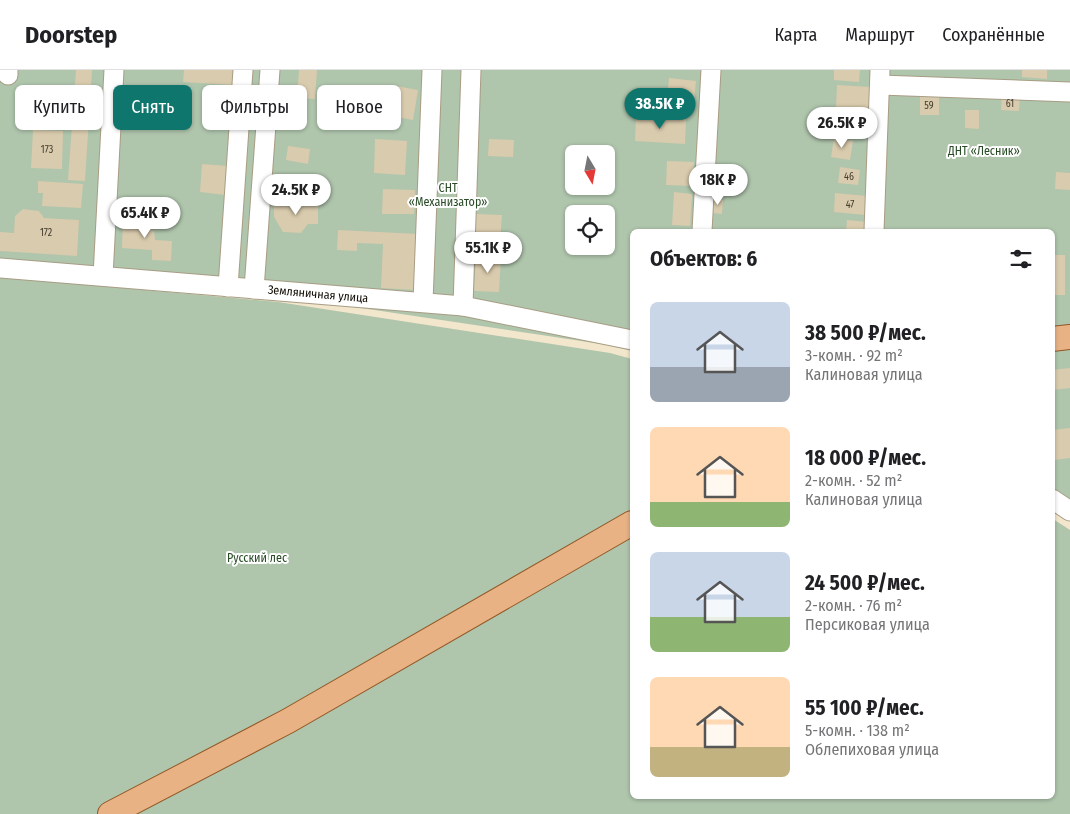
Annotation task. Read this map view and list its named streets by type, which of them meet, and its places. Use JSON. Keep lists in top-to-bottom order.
{
  "streets": {
    "street": ["Земляничная улица"]
  },
  "parks": ["ДНТ «Лесник»", "СНТ «Механизатор»", "Русский лес"],
  "house_numbers": [
    "61",
    "59",
    "173",
    "46",
    "47",
    "172"
  ],
  "north": "bottom",
  "page": {
    "header": "Doorstep",
    "nav": ["Карта", "Маршрут", "Сохранённые"],
    "chip": [
      "Купить",
      "Снять",
      "Фильтры",
      "Новое"
    ],
    "price": [
      "38.5K ₽",
      "26.5K ₽",
      "18K ₽",
      "24.5K ₽",
      "65.4K ₽",
      "55.1K ₽"
    ],
    "heading": "Объектов: 6",
    "list": [
      {
        "name": "38 500 ₽/мес.",
        "note": "3-комн. · 92 m² · Калиновая улица"
      },
      {
        "name": "18 000 ₽/мес.",
        "note": "2-комн. · 52 m² · Калиновая улица"
      },
      {
        "name": "24 500 ₽/мес.",
        "note": "2-комн. · 76 m² · Персиковая улица"
      },
      {
        "name": "55 100 ₽/мес.",
        "note": "5-комн. · 138 m² · Облепиховая улица"
      }
    ]
  }
}
